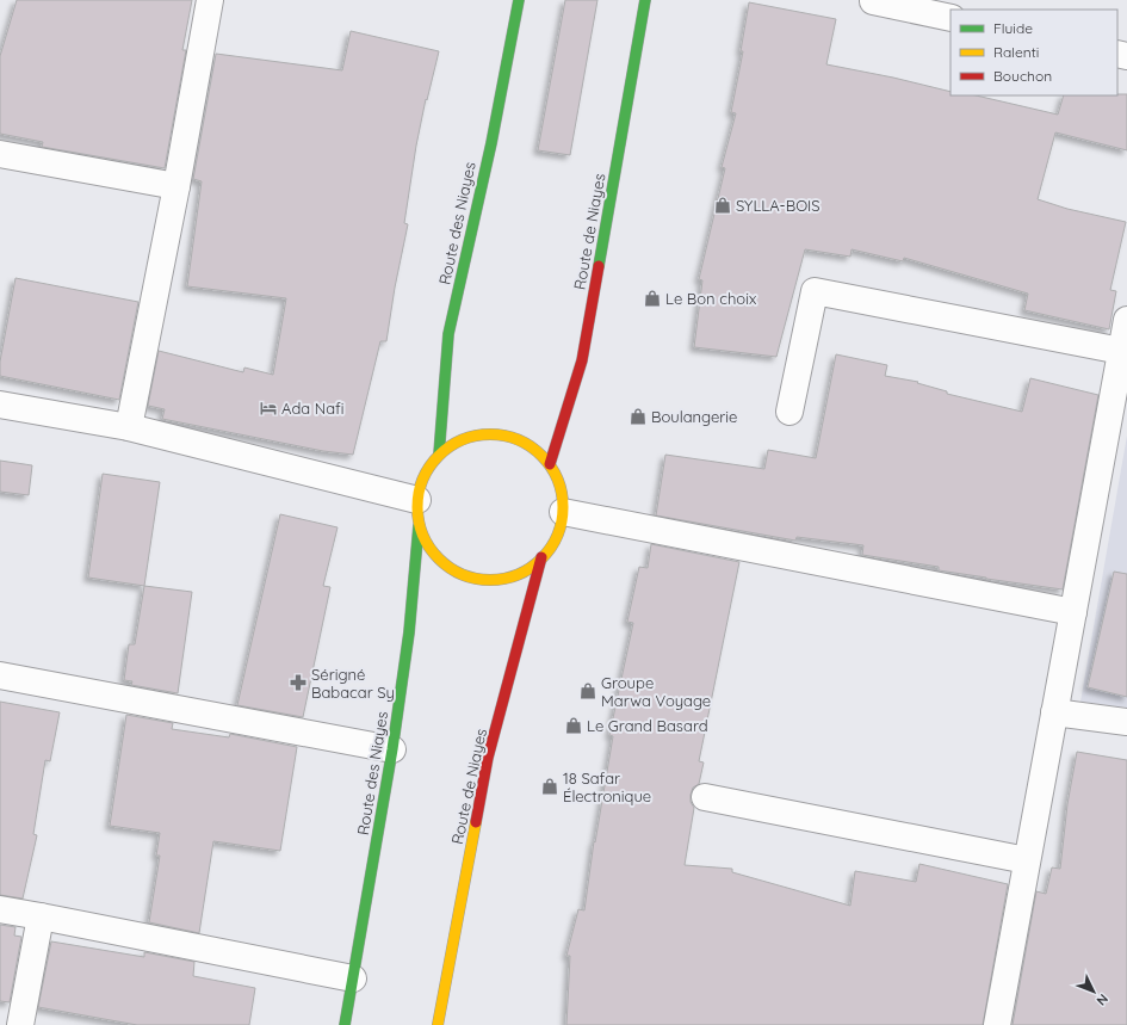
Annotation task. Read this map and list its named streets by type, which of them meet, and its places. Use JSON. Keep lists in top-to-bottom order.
{
  "streets": {
    "main road": ["Route des Niayes", "Route de Niayes"]
  },
  "crossings": [
    ["Route des Niayes", "Route de Niayes"]
  ],
  "places": {
    "shop": [
      "SYLLA-BOIS",
      "Le Bon choix",
      "Boulangerie",
      "Groupe Marwa Voyage",
      "Le Grand Basard",
      "18 Safar Électronique"
    ],
    "hotel": ["Ada Nafi"],
    "pharmacy": ["Sérigné Babacar Sy"]
  },
  "legend": ["Fluide", "Ralenti", "Bouchon"],
  "north": "bottom right"
}
